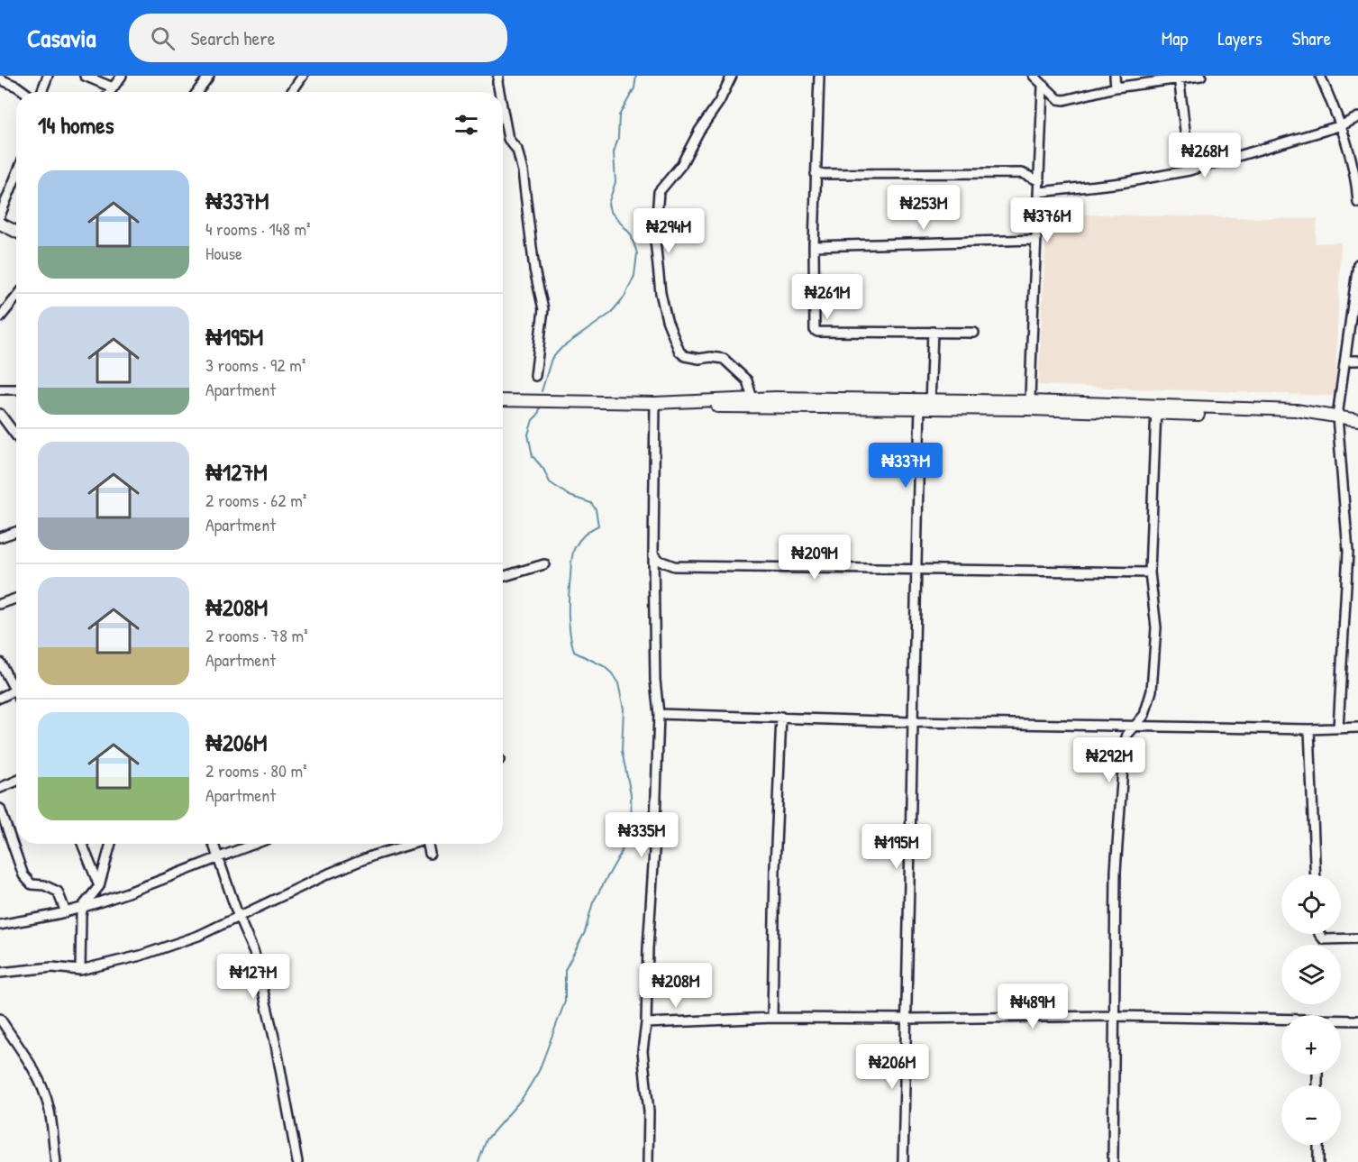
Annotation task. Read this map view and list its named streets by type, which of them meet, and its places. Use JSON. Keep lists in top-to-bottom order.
{
  "page": {
    "header": "Casavia",
    "search": "Search here",
    "nav": ["Map", "Layers", "Share"],
    "heading": "14 homes",
    "price": [
      "₦268M",
      "₦253M",
      "₦376M",
      "₦294M",
      "₦261M",
      "₦337M",
      "₦209M",
      "₦292M",
      "₦335M",
      "₦195M",
      "₦127M",
      "₦208M",
      "₦489M",
      "₦206M"
    ],
    "list": [
      {
        "name": "₦337M",
        "note": "4 rooms · 148 m² · House"
      },
      {
        "name": "₦195M",
        "note": "3 rooms · 92 m² · Apartment"
      },
      {
        "name": "₦127M",
        "note": "2 rooms · 62 m² · Apartment"
      },
      {
        "name": "₦208M",
        "note": "2 rooms · 78 m² · Apartment"
      },
      {
        "name": "₦206M",
        "note": "2 rooms · 80 m² · Apartment"
      }
    ],
    "map_buttons": ["+", "−"]
  }
}
